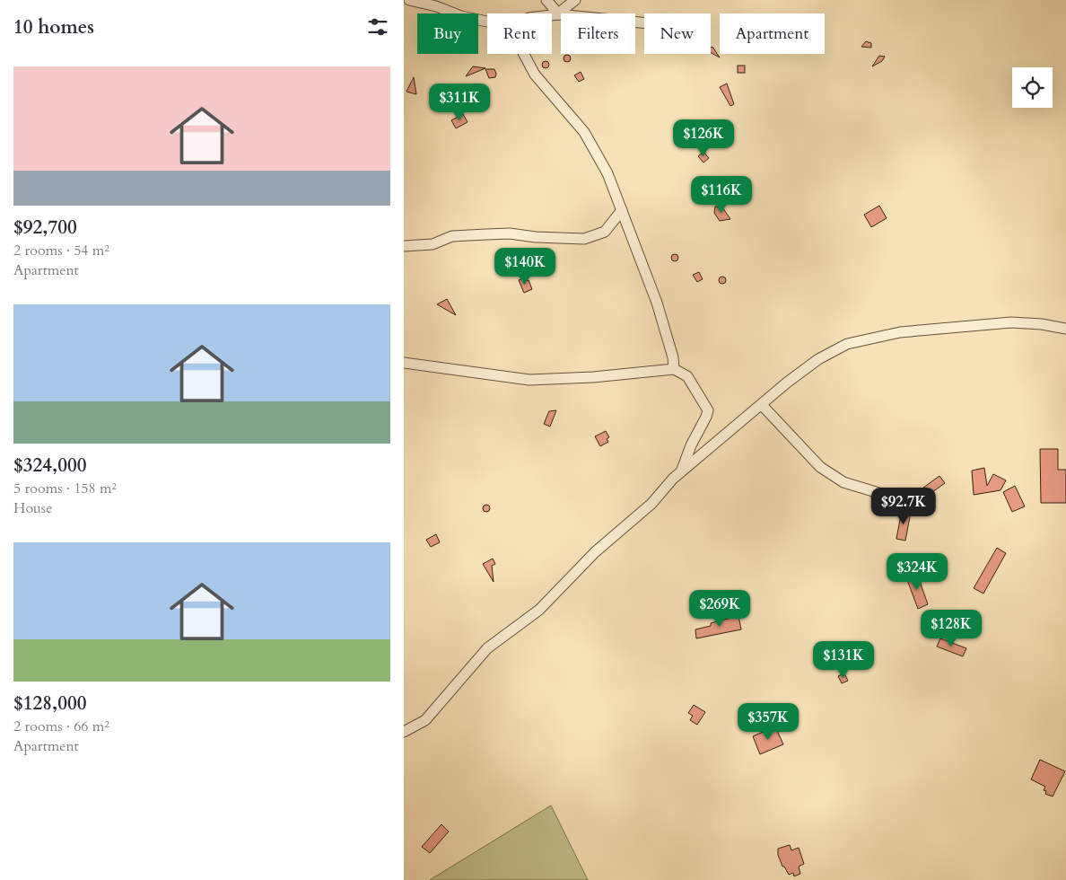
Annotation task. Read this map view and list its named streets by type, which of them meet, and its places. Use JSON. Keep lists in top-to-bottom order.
{
  "page": {
    "heading": "10 homes",
    "chip": [
      "Buy",
      "Rent",
      "Filters",
      "New",
      "Apartment"
    ],
    "list": [
      {
        "name": "$92,700",
        "note": "2 rooms · 54 m² · Apartment"
      },
      {
        "name": "$324,000",
        "note": "5 rooms · 158 m² · House"
      },
      {
        "name": "$128,000",
        "note": "2 rooms · 66 m² · Apartment"
      }
    ],
    "price": [
      "$311K",
      "$126K",
      "$116K",
      "$140K",
      "$92.7K",
      "$324K",
      "$269K",
      "$128K",
      "$131K",
      "$357K"
    ]
  }
}
